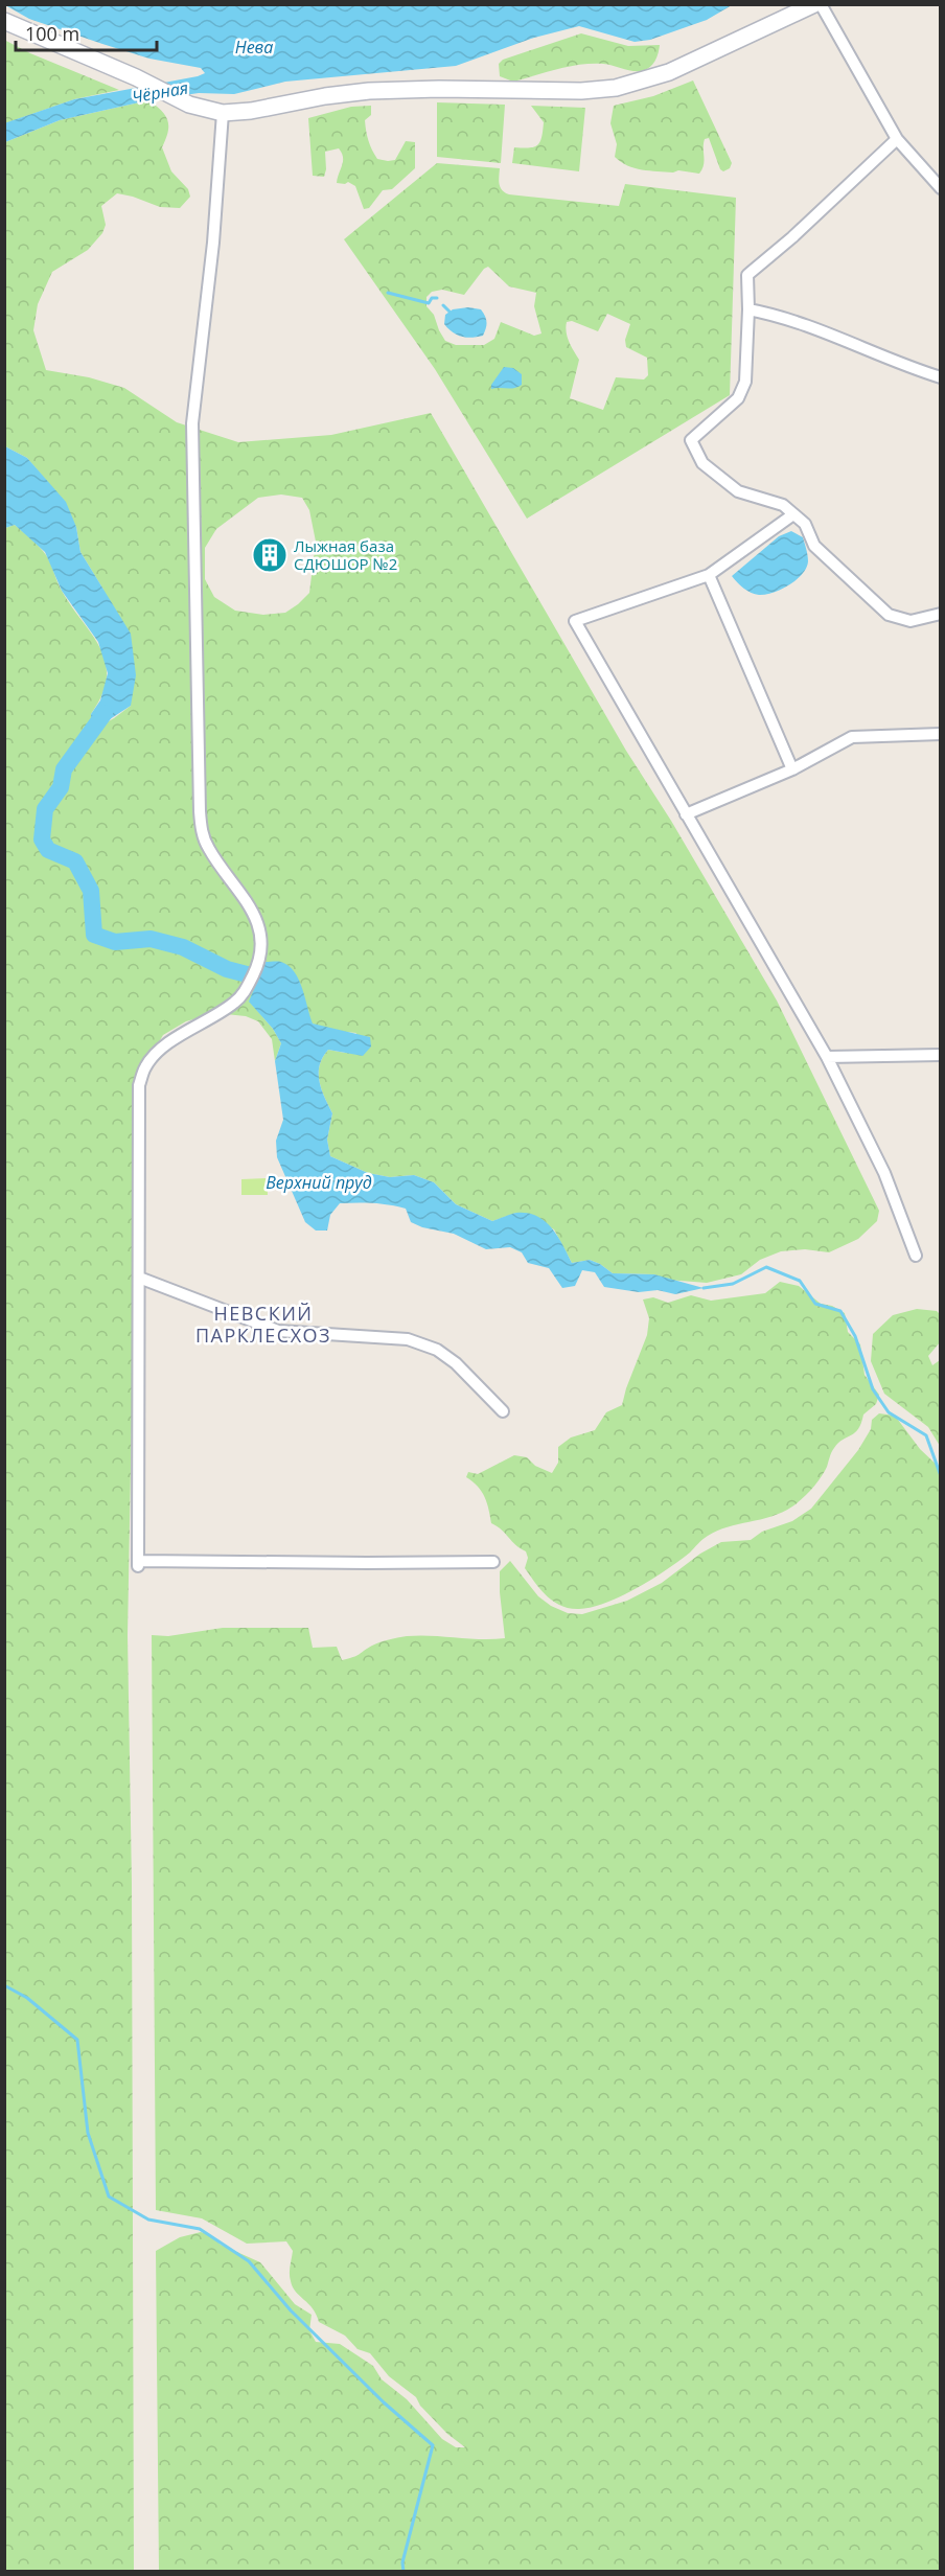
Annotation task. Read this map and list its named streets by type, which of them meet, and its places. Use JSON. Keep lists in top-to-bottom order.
{
  "districts": ["НЕВСКИЙ ПАРКЛЕСХОЗ"],
  "water": ["Нева", "Чёрная", "Верхний пруд"],
  "places": {
    "building": ["Лыжная база СДЮШОР №2"]
  },
  "scale_bar": "100 m"
}
